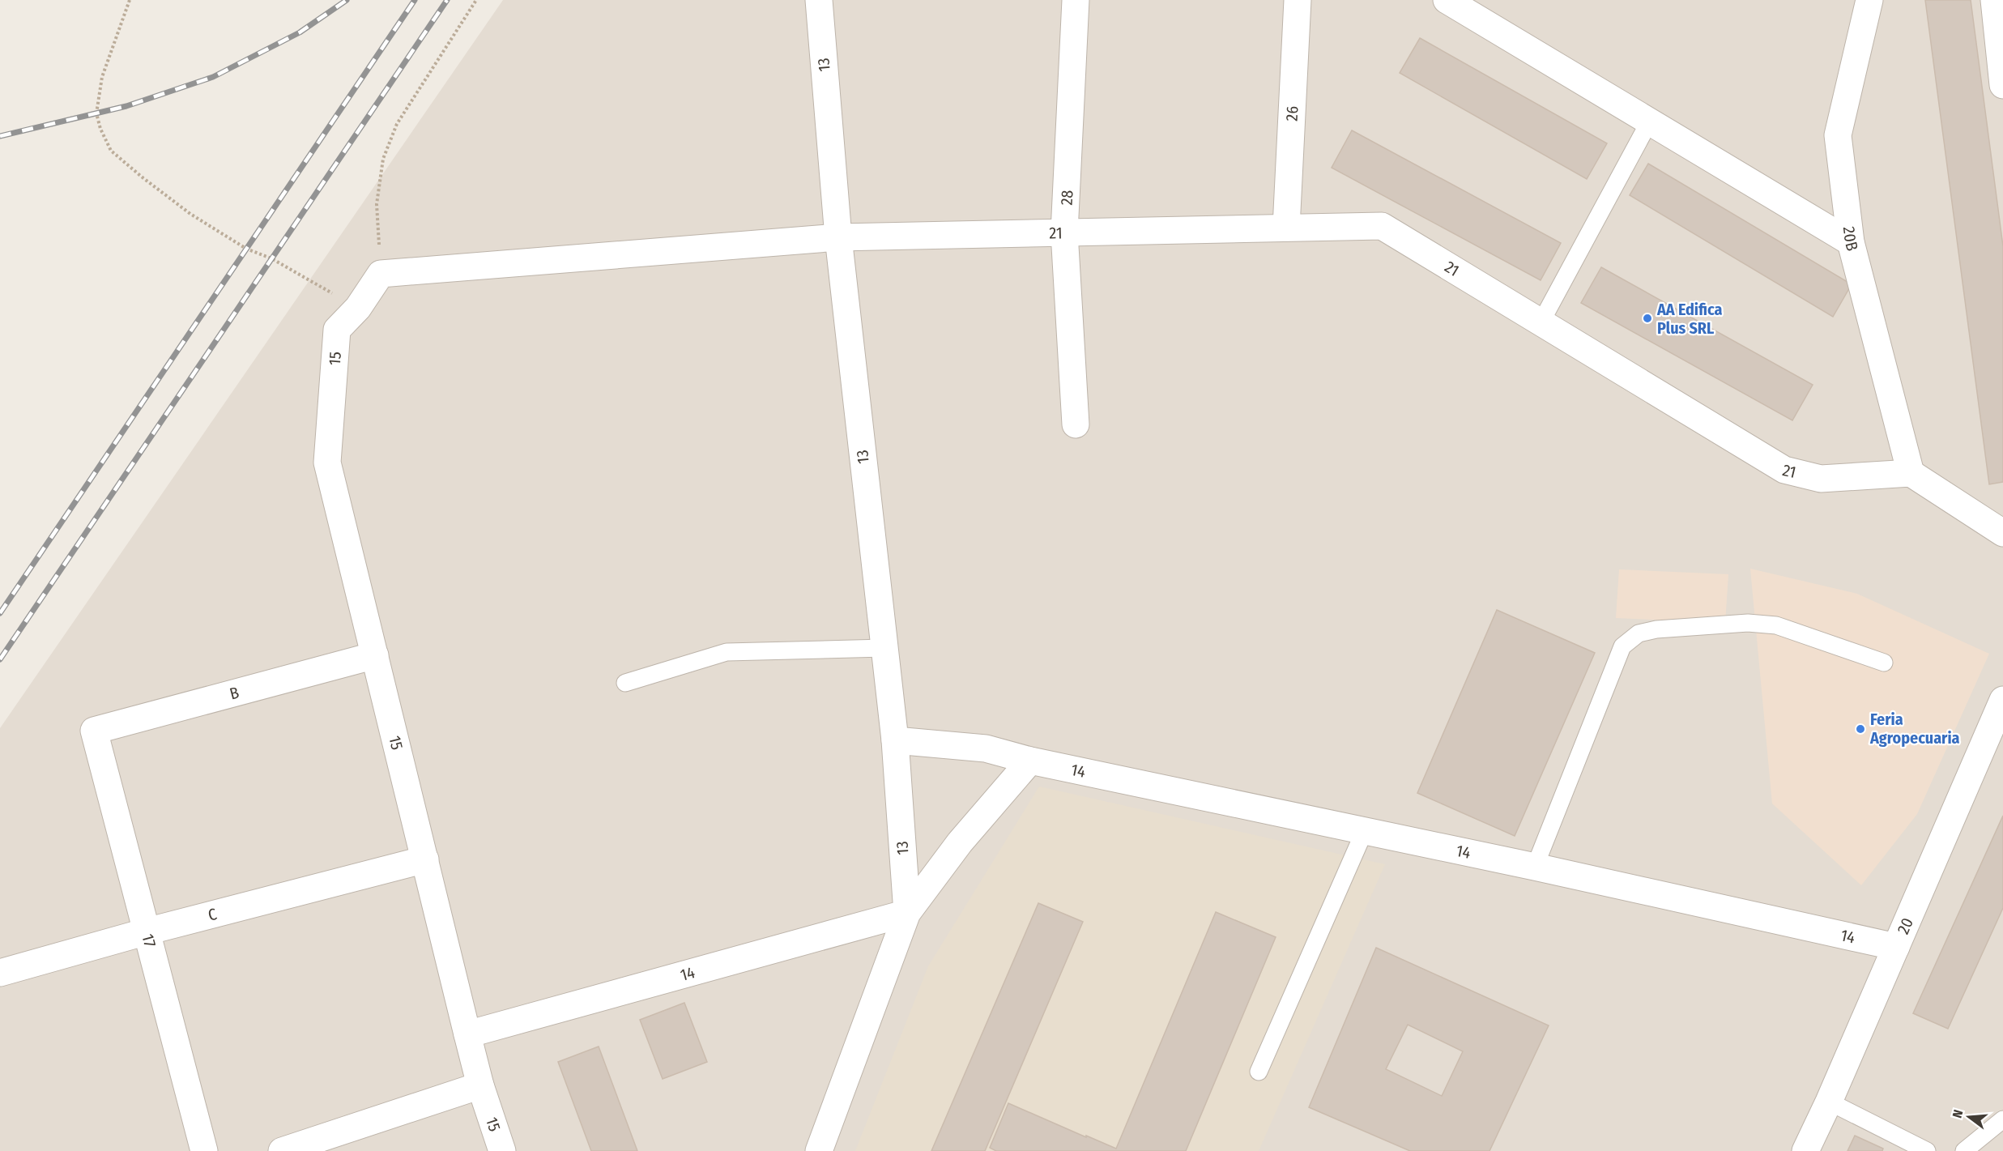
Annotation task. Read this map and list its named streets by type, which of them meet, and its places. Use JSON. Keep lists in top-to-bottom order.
{
  "streets": {
    "street": [
      "13",
      "26",
      "28",
      "21",
      "20B",
      "15",
      "B",
      "14",
      "C",
      "20",
      "17"
    ]
  },
  "crossings": [
    ["13", "21"],
    ["13", "14"],
    ["26", "21"],
    ["28", "21"],
    ["21", "20B"],
    ["15", "B"],
    ["15", "14"],
    ["15", "C"],
    ["B", "17"],
    ["14", "20"],
    ["C", "17"]
  ],
  "places": ["AA Edifica Plus SRL", "Feria Agropecuaria"],
  "north": "left"
}
